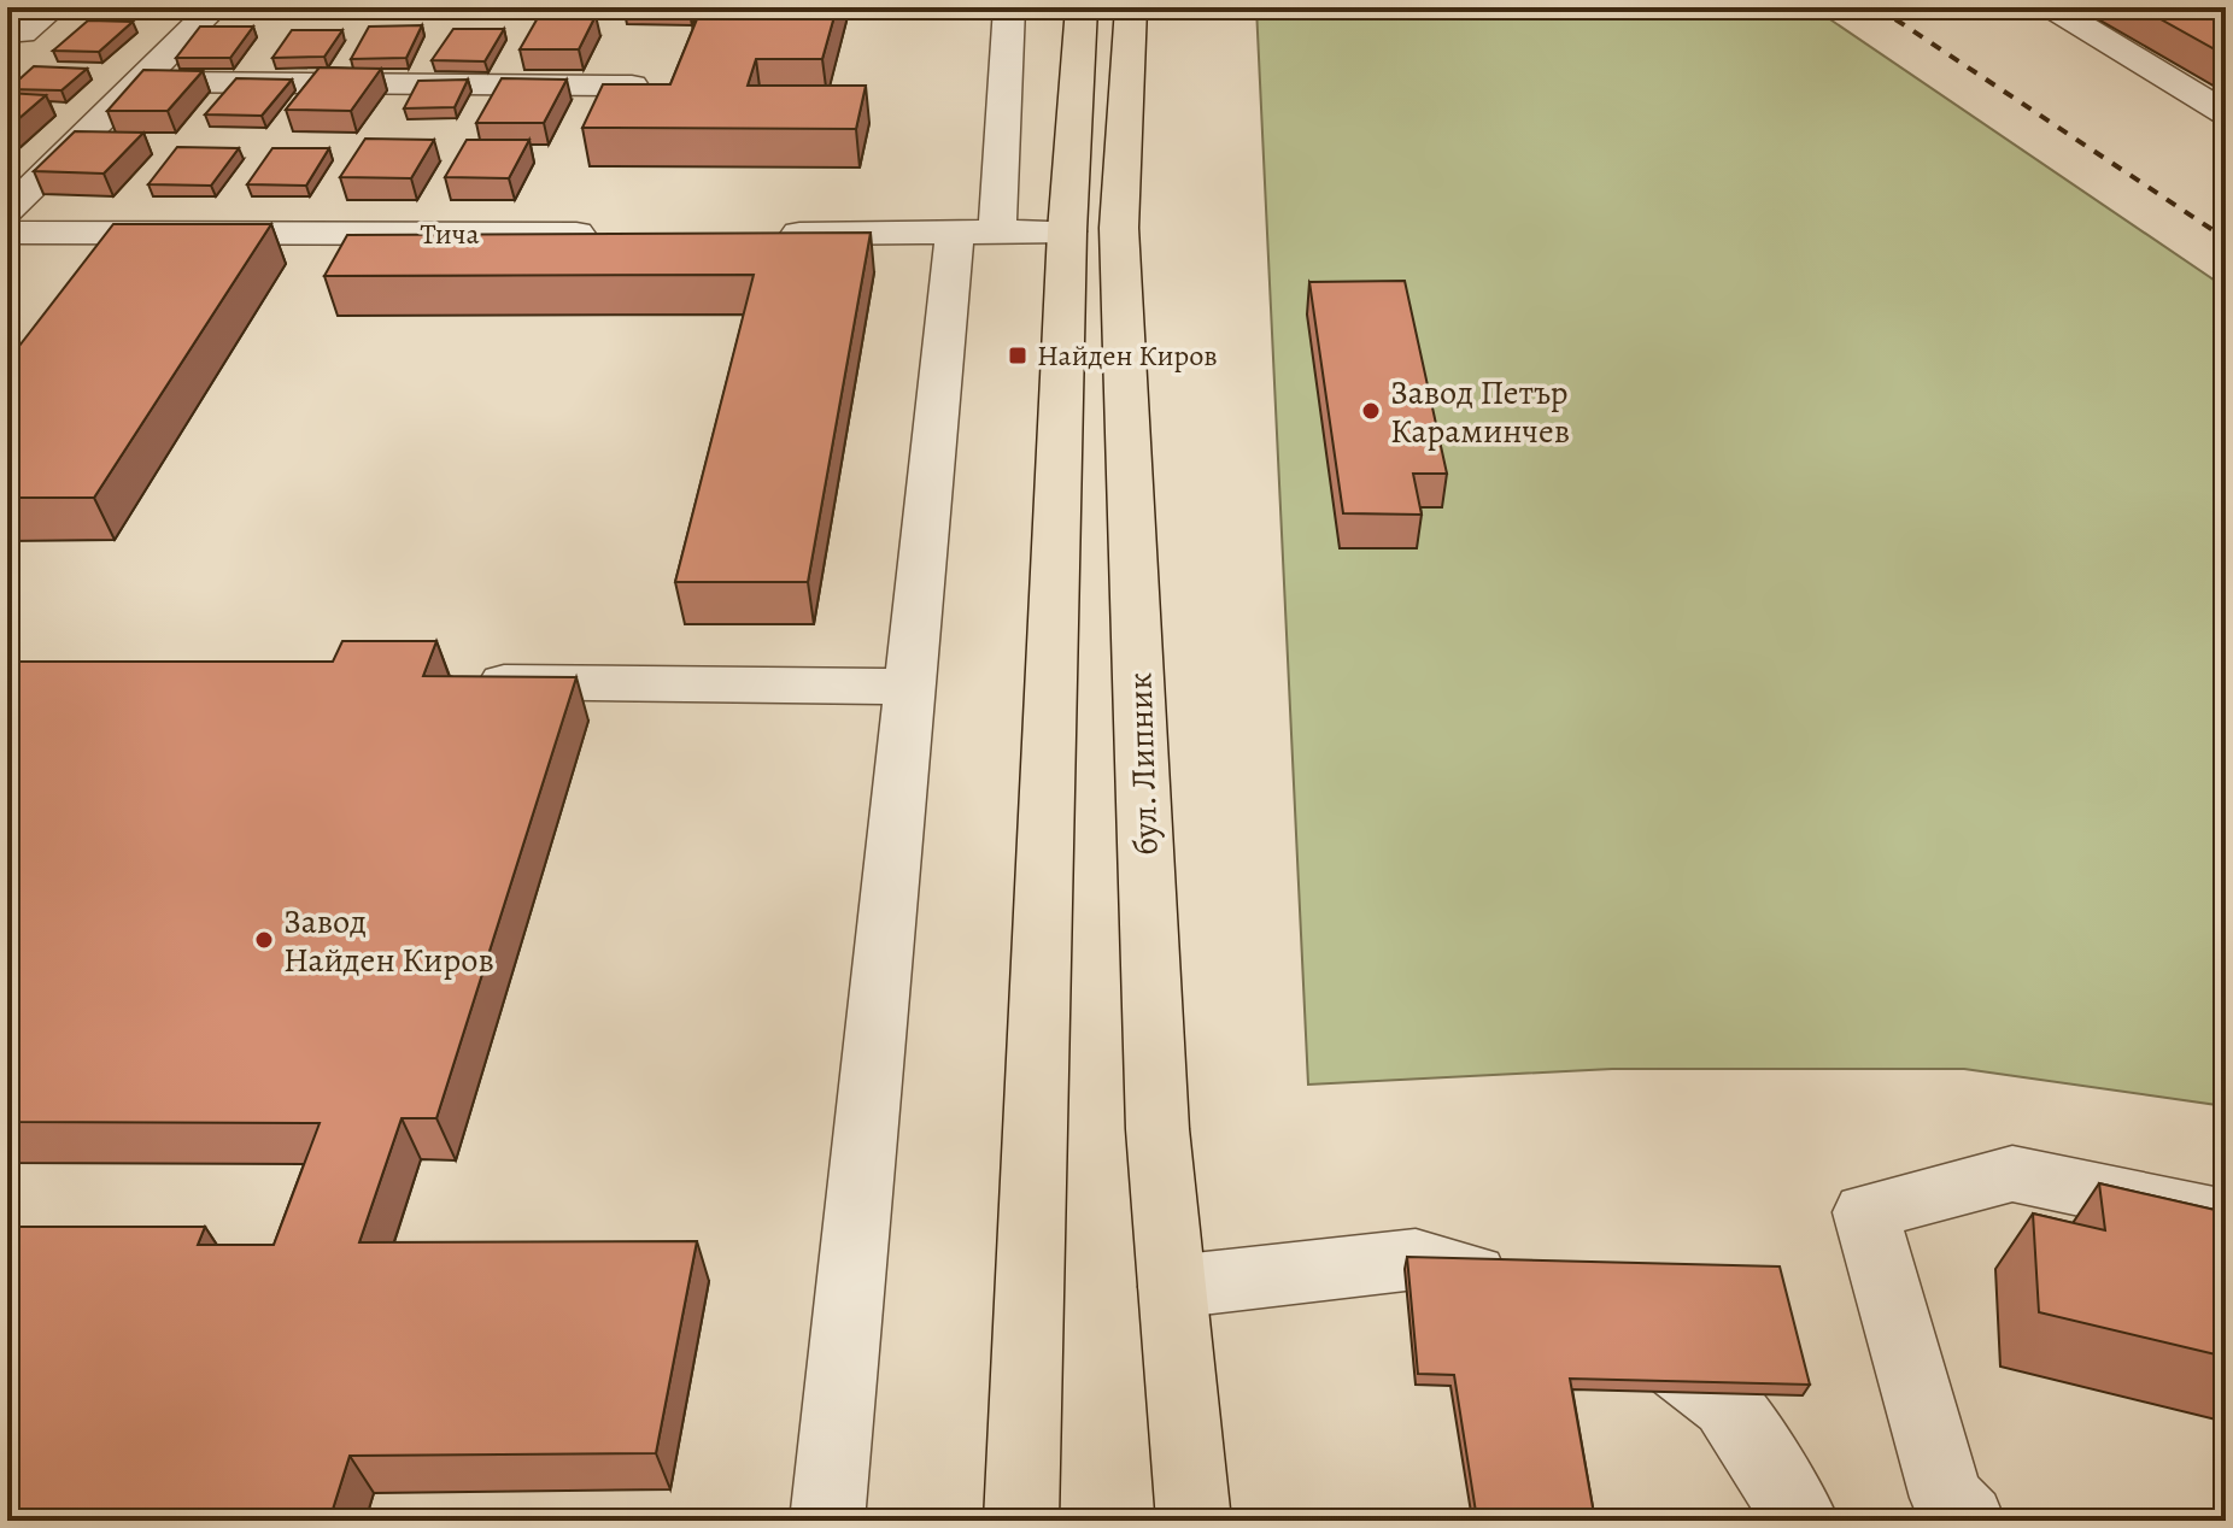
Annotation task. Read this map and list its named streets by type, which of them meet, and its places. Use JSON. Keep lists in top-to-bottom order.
{
  "streets": {
    "main road": ["бул. Липник"],
    "street": ["Тича"]
  },
  "places": {
    "transit": ["Найден Киров"],
    "other": ["Завод Петър Караминчев", "Завод Найден Киров"]
  }
}
